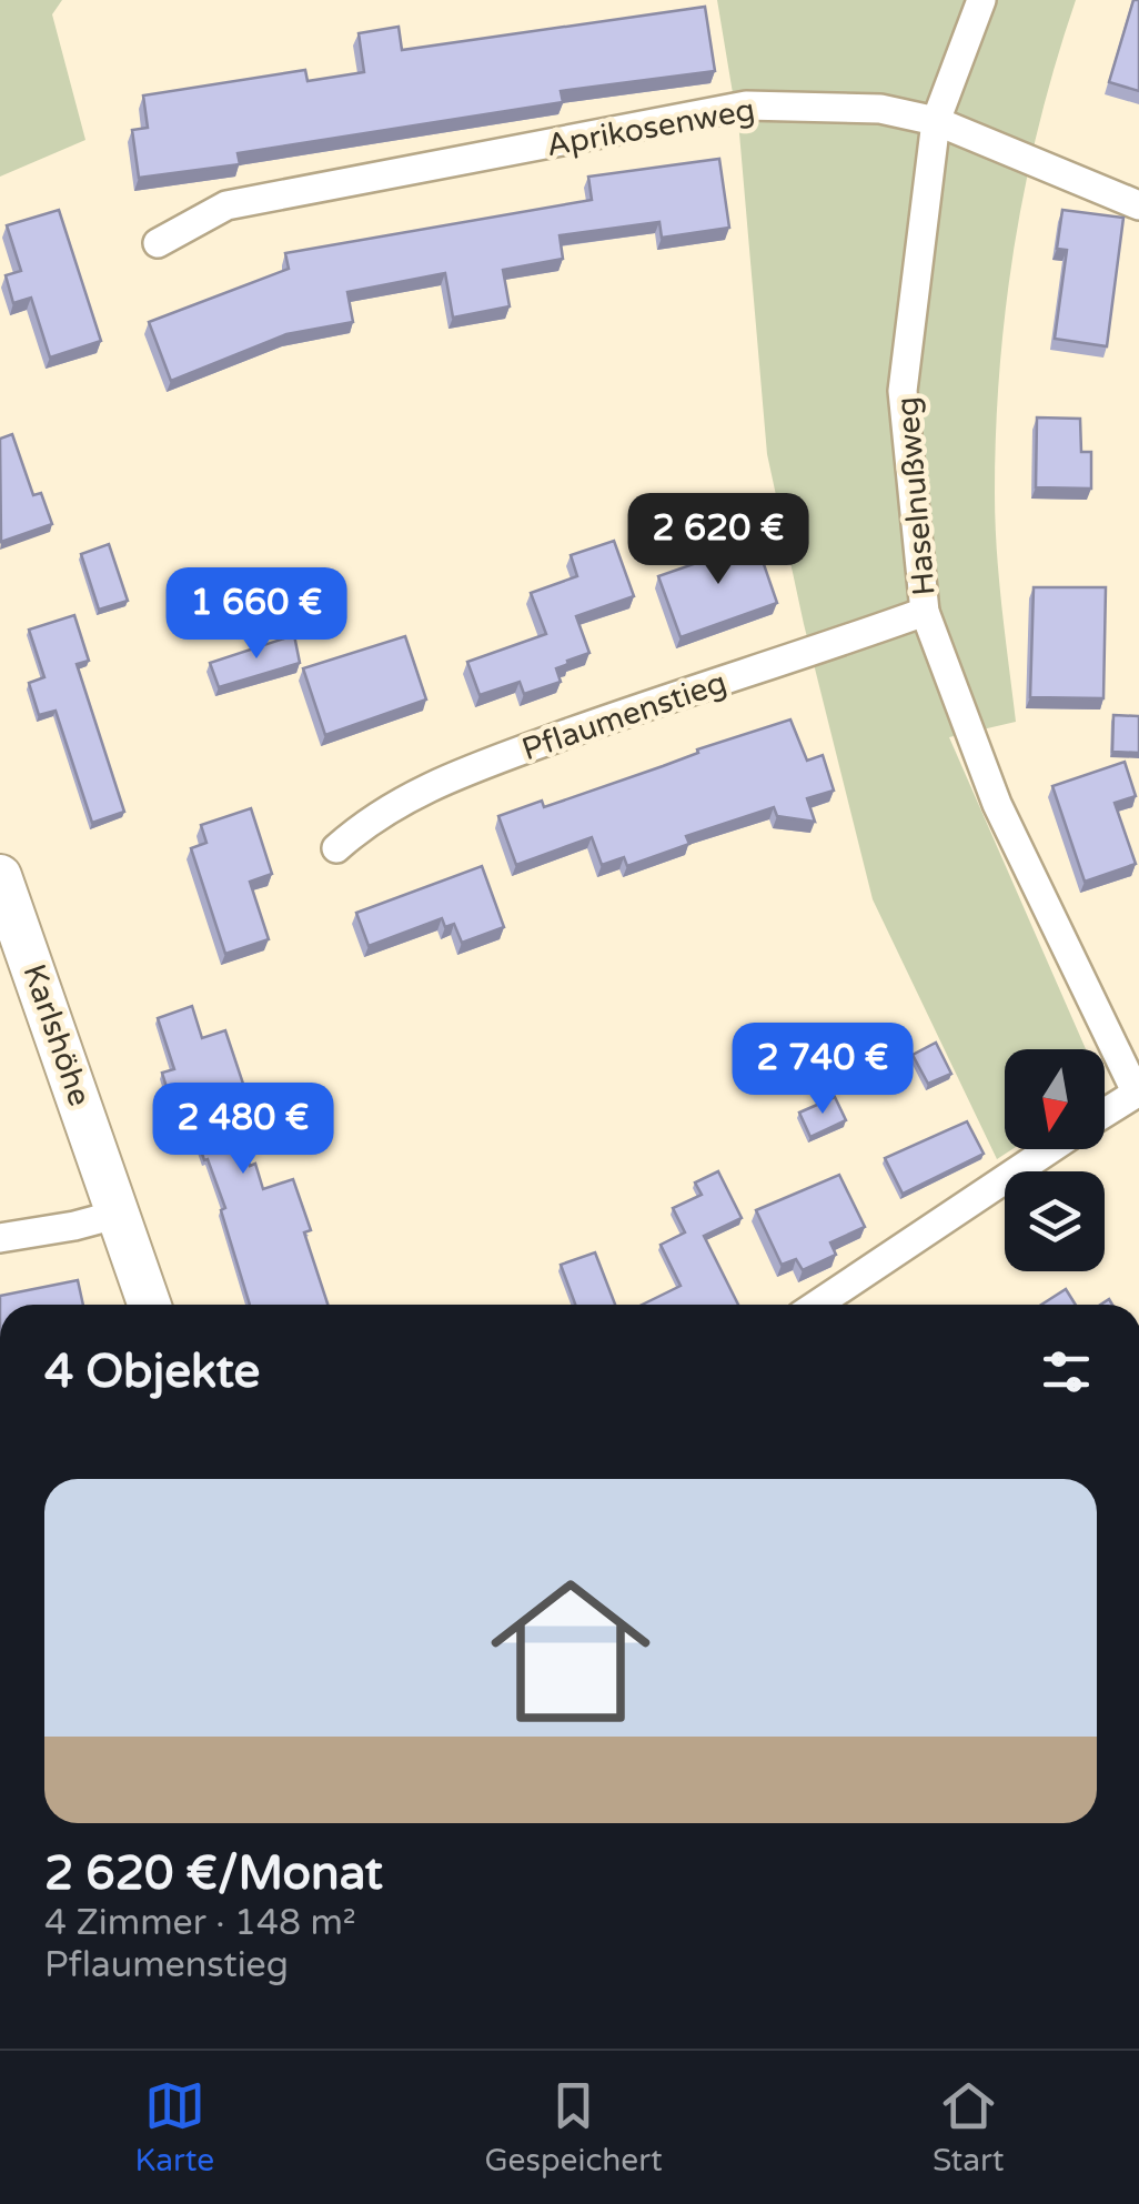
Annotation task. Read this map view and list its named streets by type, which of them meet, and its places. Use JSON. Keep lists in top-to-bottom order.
{
  "streets": {
    "main road": ["Karlshöhe"],
    "street": ["Aprikosenweg", "Haselnußweg", "Pflaumenstieg"]
  },
  "crossings": [
    ["Aprikosenweg", "Haselnußweg"],
    ["Haselnußweg", "Pflaumenstieg"]
  ],
  "north": "bottom",
  "page": {
    "price": [
      "2 620 €",
      "1 660 €",
      "2 740 €",
      "2 480 €"
    ],
    "heading": "4 Objekte",
    "list": [
      {
        "name": "2 620 €/Monat",
        "note": "4 Zimmer · 148 m² · Pflaumenstieg"
      }
    ],
    "tabs": ["Karte", "Gespeichert", "Start"]
  }
}
